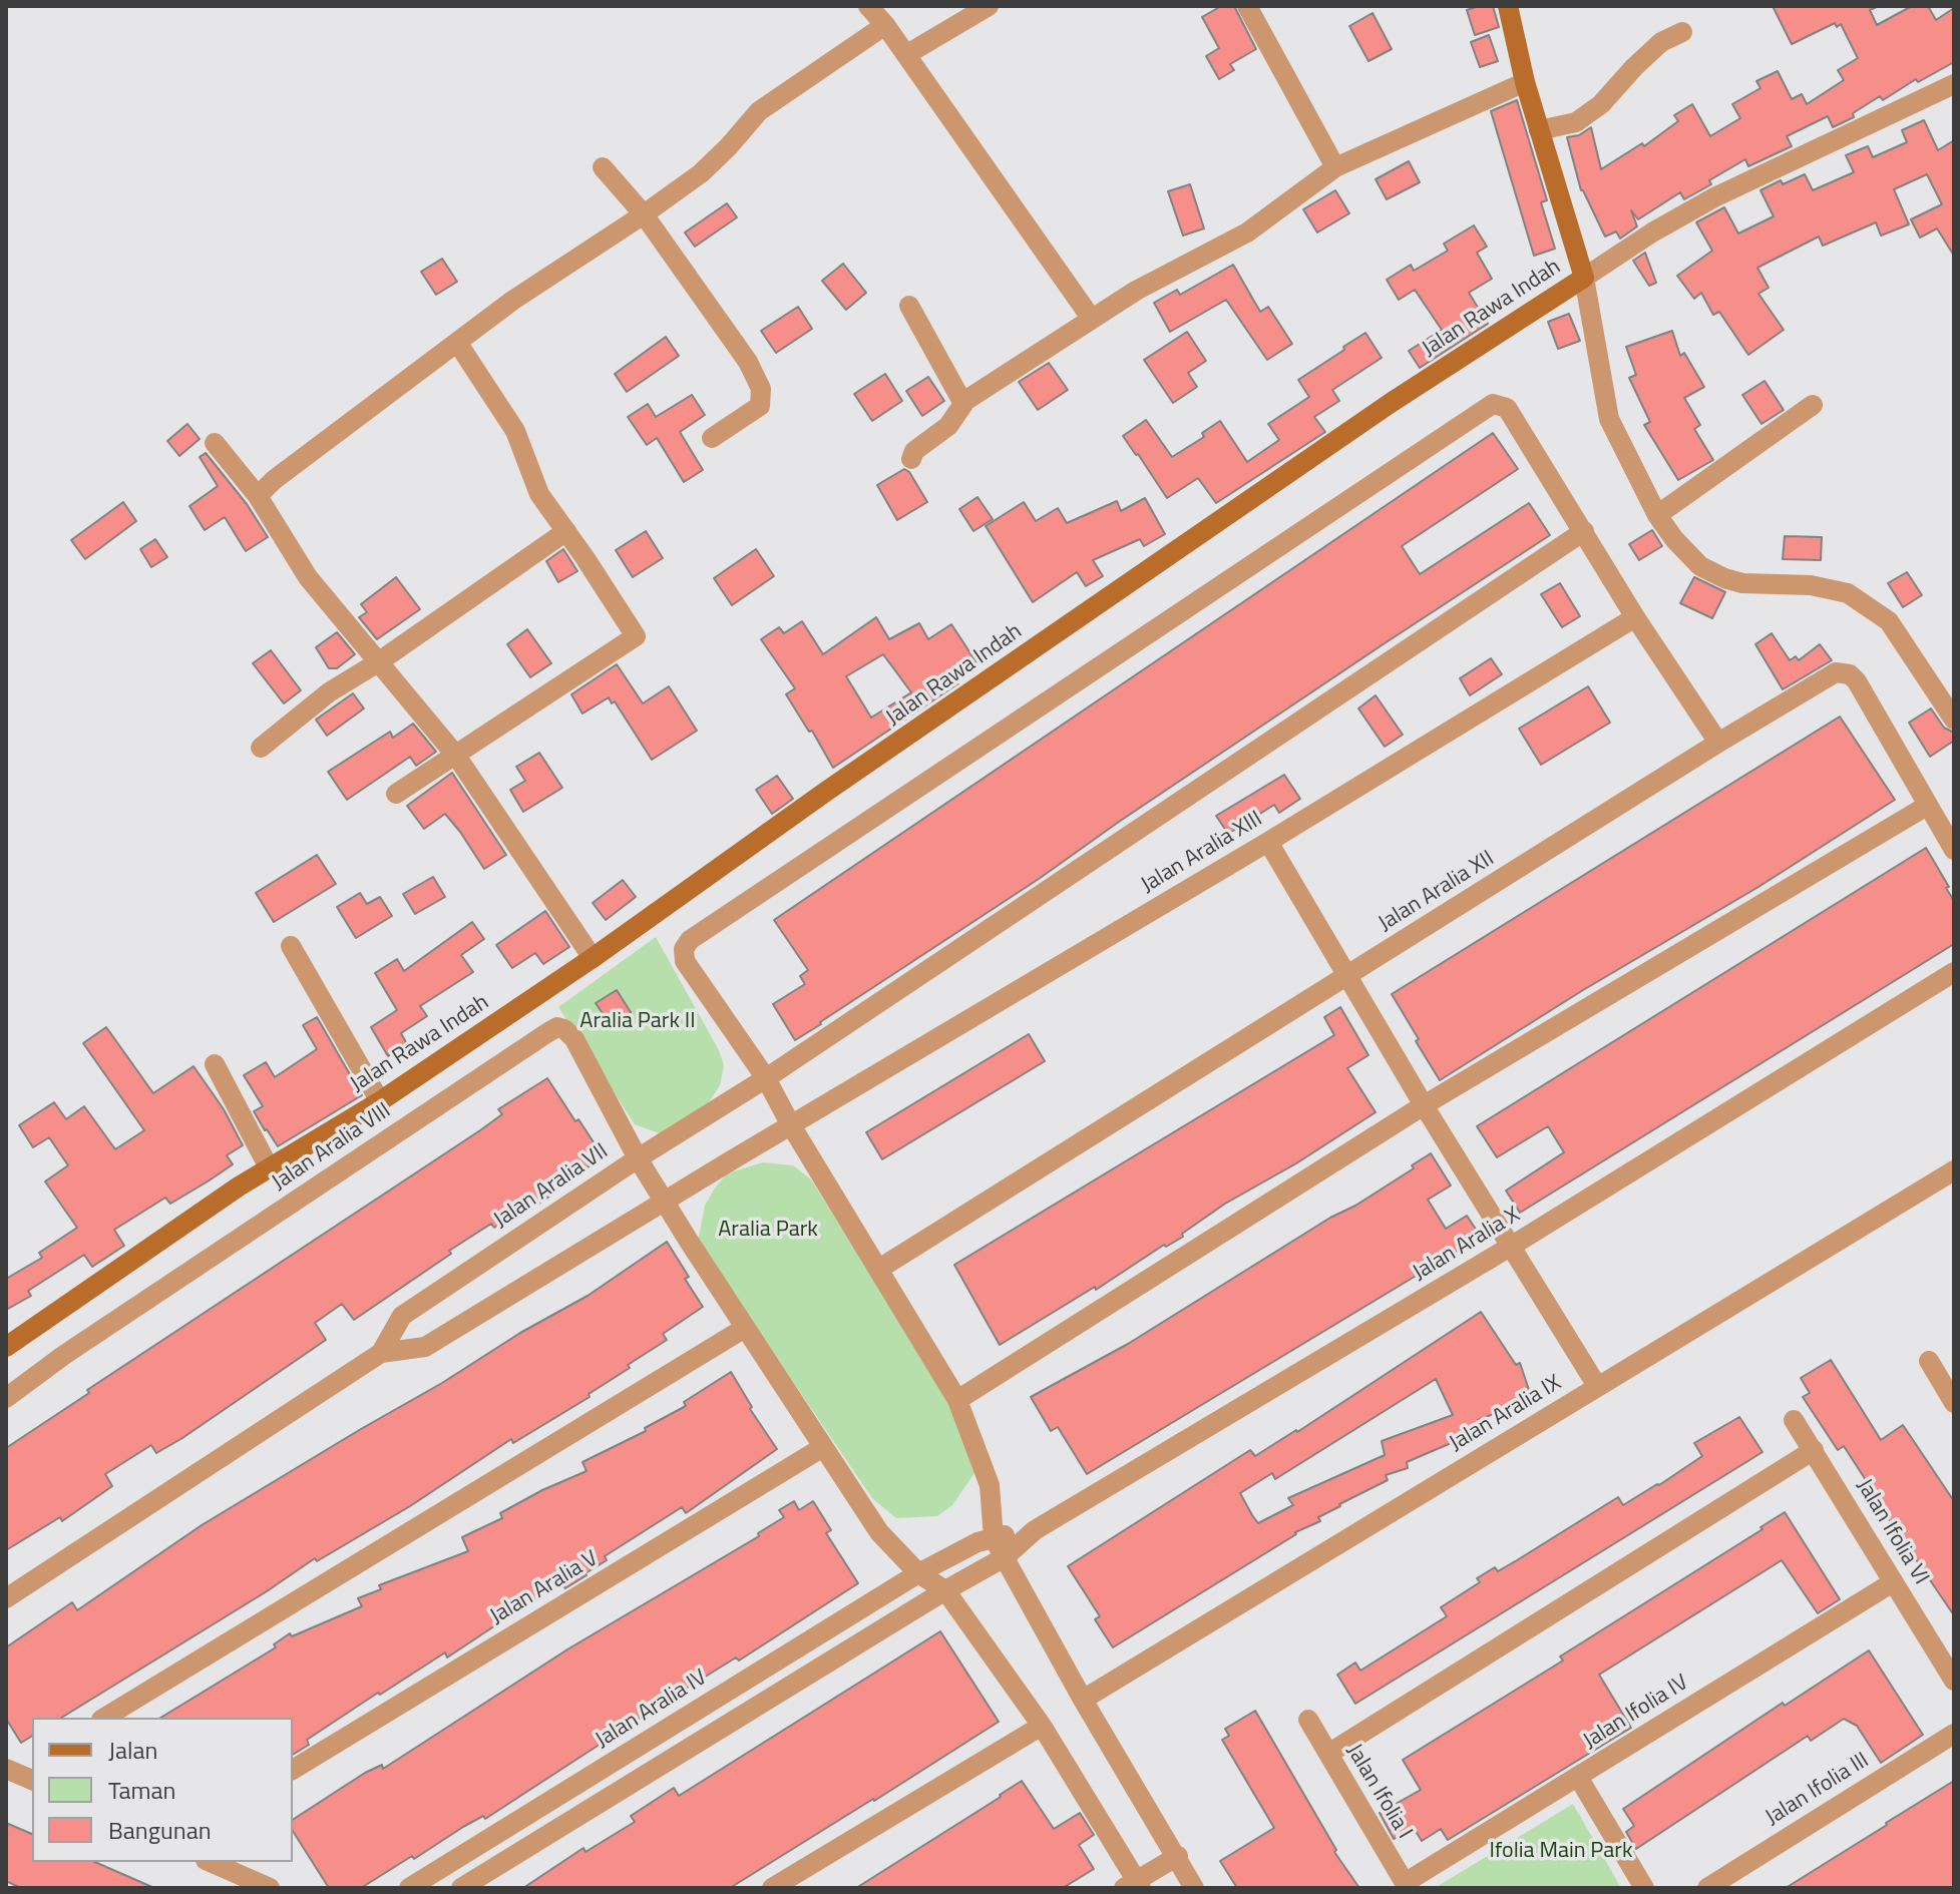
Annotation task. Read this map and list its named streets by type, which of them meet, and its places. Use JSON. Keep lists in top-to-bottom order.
{
  "streets": {
    "street": [
      "Jalan Rawa Indah",
      "Jalan Aralia XIII",
      "Jalan Aralia XII",
      "Jalan Aralia VIII",
      "Jalan Aralia VII",
      "Jalan Aralia X",
      "Jalan Aralia IX",
      "Jalan Ifolia VI",
      "Jalan Aralia V",
      "Jalan Aralia IV",
      "Jalan Ifolia IV",
      "Jalan Ifolia III",
      "Jalan Ifolia I"
    ]
  },
  "crossings": [
    ["Jalan Aralia XIII", "Jalan Aralia VII"],
    ["Jalan Aralia VIII", "Jalan Aralia VII"],
    ["Jalan Aralia X", "Jalan Aralia IV"],
    ["Jalan Ifolia VI", "Jalan Ifolia IV"],
    ["Jalan Ifolia IV", "Jalan Ifolia I"]
  ],
  "parks": ["Aralia Park II", "Aralia Park", "Ifolia Main Park"],
  "legend": ["Jalan", "Taman", "Bangunan"]
}
